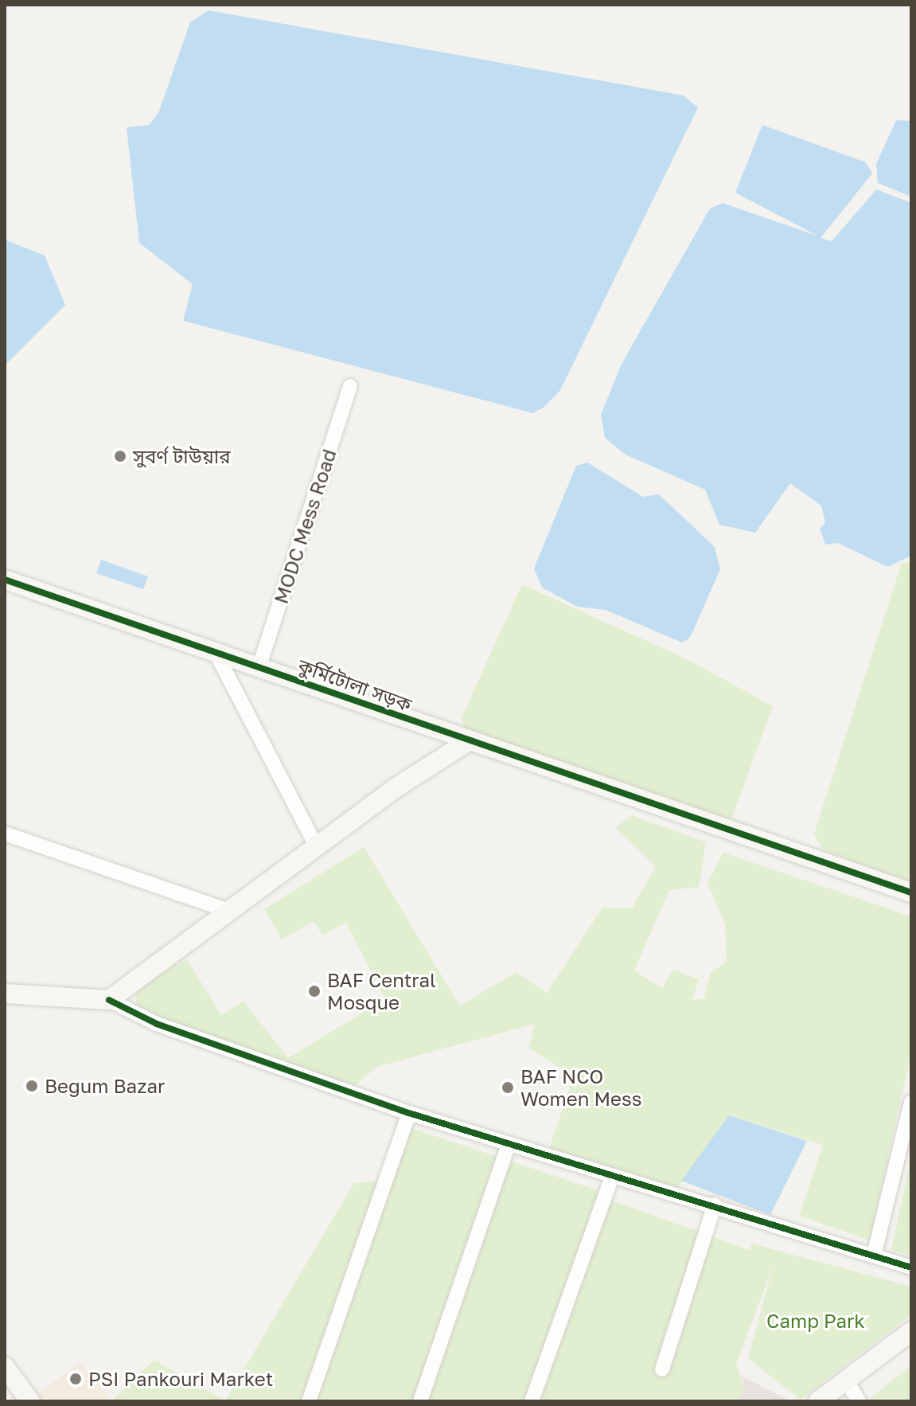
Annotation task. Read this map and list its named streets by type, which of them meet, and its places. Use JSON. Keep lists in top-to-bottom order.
{
  "streets": {
    "street": ["MODC Mess Road", "কুর্মিটোলা সড়ক"]
  },
  "crossings": [
    ["MODC Mess Road", "কুর্মিটোলা সড়ক"]
  ],
  "parks": ["Camp Park"],
  "places": [
    "সুবর্ণ টাউয়ার",
    "BAF Central Mosque",
    "Begum Bazar",
    "BAF NCO Women Mess",
    "PSI Pankouri Market"
  ]
}
